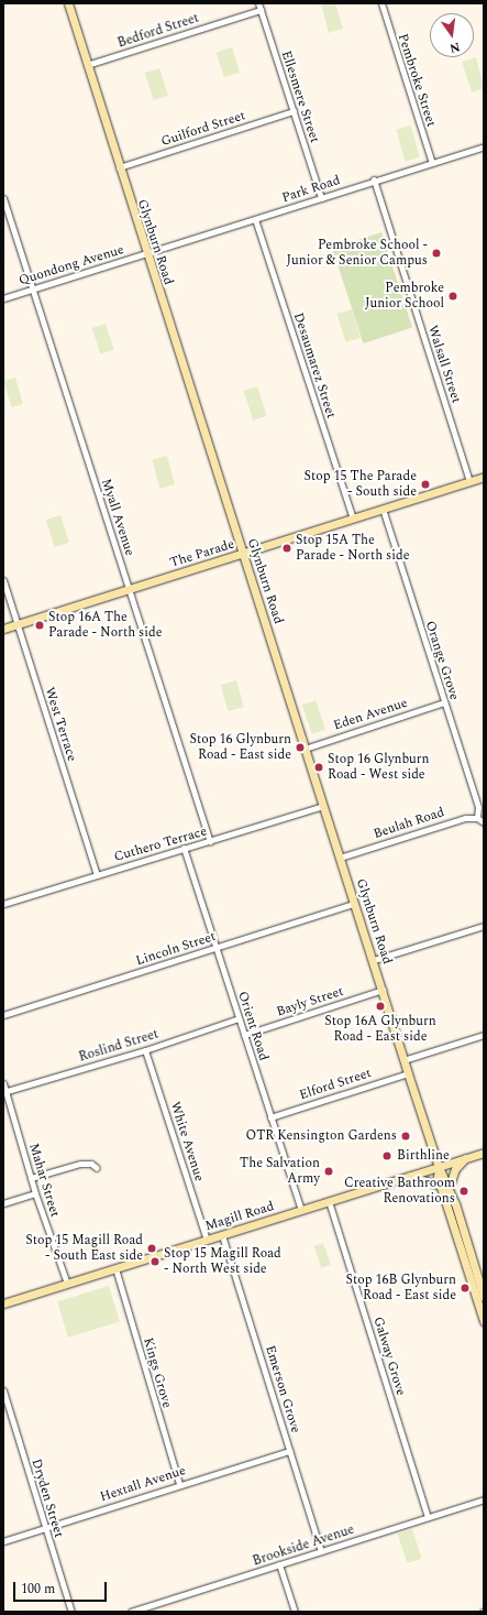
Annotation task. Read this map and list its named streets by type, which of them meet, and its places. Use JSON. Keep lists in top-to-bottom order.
{
  "streets": {
    "main road": ["Glynburn Road", "The Parade", "Magill Road"],
    "street": [
      "Bedford Street",
      "Pembroke Street",
      "Ellesmere Street",
      "Guilford Street",
      "Park Road",
      "Quondong Avenue",
      "Walsall Street",
      "Desaumarez Street",
      "Myall Avenue",
      "Orange Grove",
      "Eden Avenue",
      "West Terrace",
      "Beulah Road",
      "Cuthero Terrace",
      "Lincoln Street",
      "Bayly Street",
      "Orient Road",
      "Roslind Street",
      "Elford Street",
      "White Avenue",
      "Mahar Street",
      "Galway Grove",
      "Kings Grove",
      "Emerson Grove",
      "Hextall Avenue",
      "Dryden Street",
      "Brookside Avenue"
    ]
  },
  "crossings": [
    ["Bedford Street", "Ellesmere Street"],
    ["Bedford Street", "Glynburn Road"],
    ["Pembroke Street", "Park Road"],
    ["Ellesmere Street", "Guilford Street"],
    ["Ellesmere Street", "Park Road"],
    ["Guilford Street", "Glynburn Road"],
    ["Park Road", "Glynburn Road"],
    ["Park Road", "Quondong Avenue"],
    ["Park Road", "Walsall Street"],
    ["Park Road", "Desaumarez Street"],
    ["Glynburn Road", "Quondong Avenue"],
    ["Glynburn Road", "The Parade"],
    ["Glynburn Road", "Eden Avenue"],
    ["Glynburn Road", "Beulah Road"],
    ["Glynburn Road", "Cuthero Terrace"],
    ["Glynburn Road", "Lincoln Street"],
    ["Glynburn Road", "Bayly Street"],
    ["Glynburn Road", "Elford Street"],
    ["Glynburn Road", "Magill Road"],
    ["Quondong Avenue", "Myall Avenue"],
    ["Walsall Street", "The Parade"],
    ["Desaumarez Street", "The Parade"],
    ["Myall Avenue", "The Parade"],
    ["Myall Avenue", "Cuthero Terrace"],
    ["The Parade", "Orange Grove"],
    ["The Parade", "West Terrace"],
    ["Orange Grove", "Eden Avenue"],
    ["Orange Grove", "Beulah Road"],
    ["West Terrace", "Cuthero Terrace"],
    ["Cuthero Terrace", "Orient Road"],
    ["Lincoln Street", "Orient Road"],
    ["Bayly Street", "Orient Road"],
    ["Orient Road", "Roslind Street"],
    ["Orient Road", "Elford Street"],
    ["Orient Road", "Magill Road"],
    ["Roslind Street", "White Avenue"],
    ["Roslind Street", "Mahar Street"],
    ["White Avenue", "Magill Road"],
    ["Mahar Street", "Magill Road"],
    ["Magill Road", "Galway Grove"],
    ["Magill Road", "Kings Grove"],
    ["Magill Road", "Emerson Grove"],
    ["Galway Grove", "Brookside Avenue"],
    ["Kings Grove", "Hextall Avenue"],
    ["Emerson Grove", "Hextall Avenue"],
    ["Emerson Grove", "Brookside Avenue"],
    ["Hextall Avenue", "Dryden Street"]
  ],
  "places": [
    "Pembroke School - Junior & Senior Campus",
    "Pembroke Junior School",
    "Stop 15 The Parade - South side",
    "Stop 15A The Parade - North side",
    "Stop 16A The Parade - North side",
    "Stop 16 Glynburn Road - East side",
    "Stop 16 Glynburn Road - West side",
    "Stop 16A Glynburn Road - East side",
    "OTR Kensington Gardens",
    "Birthline",
    "The Salvation Army",
    "Creative Bathroom Renovations",
    "Stop 15 Magill Road - South East side",
    "Stop 15 Magill Road - North West side",
    "Stop 16B Glynburn Road - East side"
  ],
  "scale_bar": "100 m",
  "north": "bottom"
}
